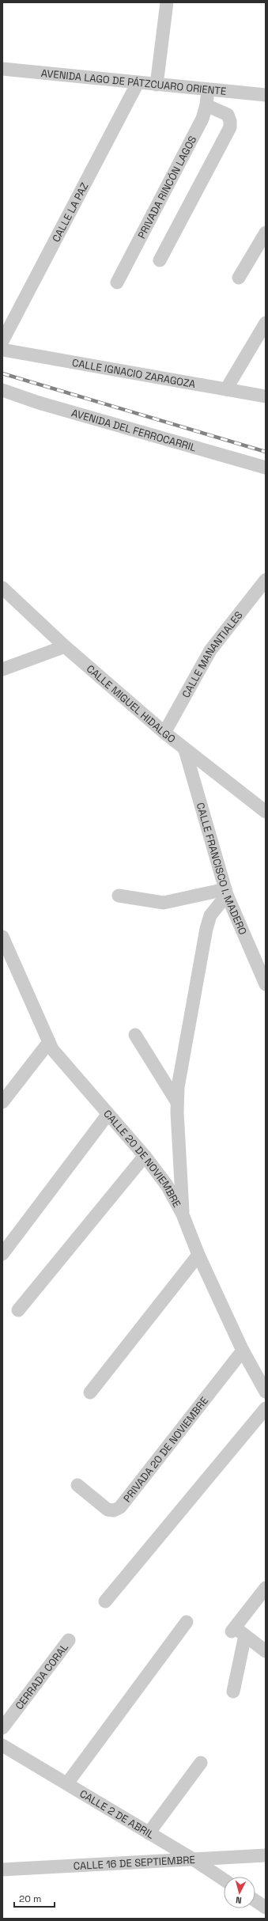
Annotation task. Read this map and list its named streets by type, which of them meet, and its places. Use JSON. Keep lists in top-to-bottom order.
{
  "streets": {
    "street": [
      "AVENIDA LAGO DE PÁTZCUARO ORIENTE",
      "PRIVADA RINCÓN LAGOS",
      "CALLE LA PAZ",
      "CALLE IGNACIO ZARAGOZA",
      "AVENIDA DEL FERROCARRIL",
      "CALLE MANANTIALES",
      "CALLE MIGUEL HIDALGO",
      "CALLE FRANCISCO I. MADERO",
      "CALLE 20 DE NOVIEMBRE",
      "PRIVADA 20 DE NOVIEMBRE",
      "CERRADA CORAL",
      "CALLE 2 DE ABRIL",
      "CALLE 16 DE SEPTIEMBRE"
    ]
  },
  "crossings": [
    ["AVENIDA LAGO DE PÁTZCUARO ORIENTE", "PRIVADA RINCÓN LAGOS"],
    ["AVENIDA LAGO DE PÁTZCUARO ORIENTE", "CALLE LA PAZ"],
    ["CALLE MANANTIALES", "CALLE MIGUEL HIDALGO"],
    ["CALLE MIGUEL HIDALGO", "CALLE FRANCISCO I. MADERO"],
    ["CALLE 20 DE NOVIEMBRE", "PRIVADA 20 DE NOVIEMBRE"],
    ["CALLE 2 DE ABRIL", "CALLE 16 DE SEPTIEMBRE"]
  ],
  "scale_bar": "20 m",
  "north": "bottom"
}
